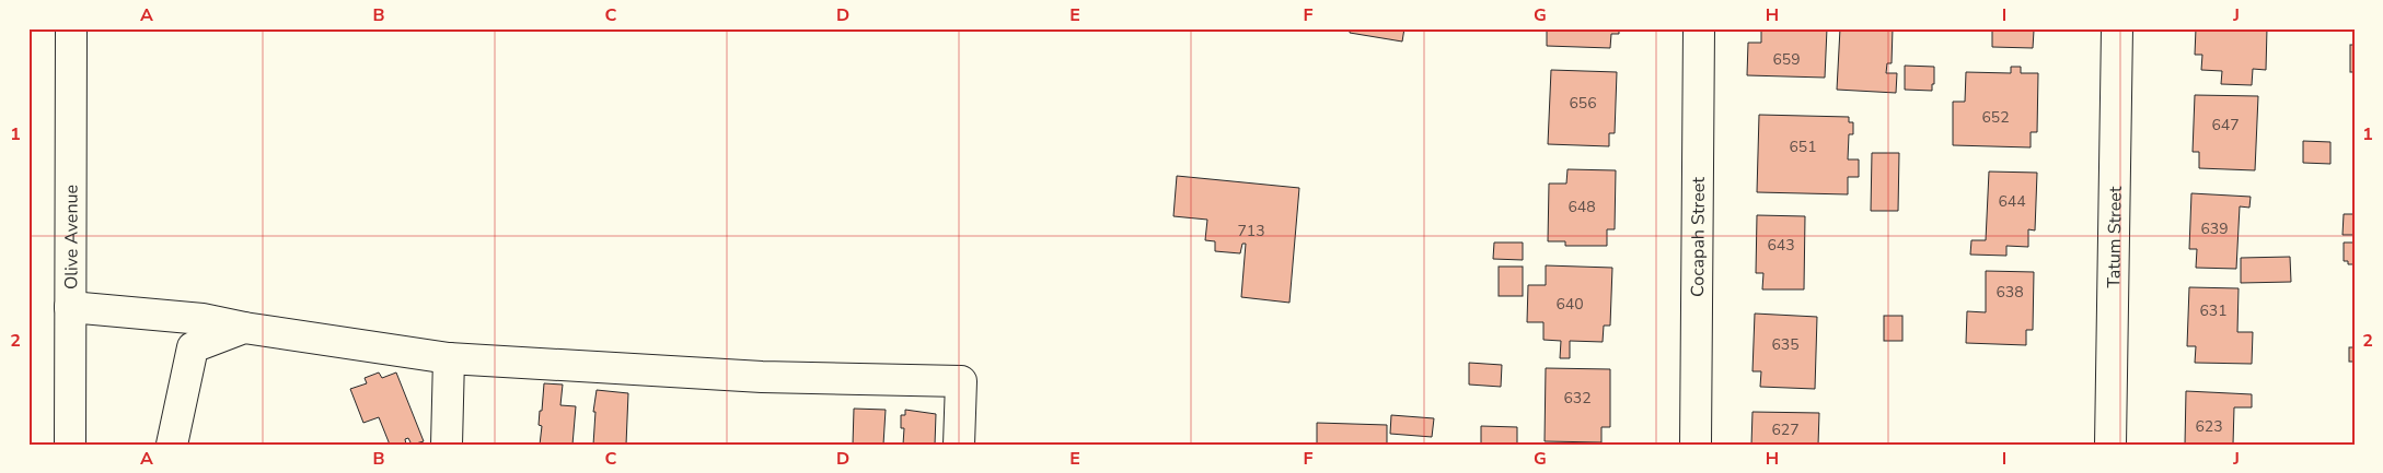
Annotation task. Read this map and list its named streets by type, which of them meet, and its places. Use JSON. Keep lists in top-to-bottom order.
{
  "streets": {
    "street": ["Olive Avenue", "Cocapah Street", "Tatum Street"]
  },
  "house_numbers": [
    "659",
    "656",
    "652",
    "647",
    "651",
    "644",
    "648",
    "639",
    "713",
    "643",
    "638",
    "640",
    "631",
    "635",
    "632",
    "623",
    "627"
  ],
  "grid": {
    "columns": [
      "A",
      "B",
      "C",
      "D",
      "E",
      "F",
      "G",
      "H",
      "I",
      "J"
    ],
    "rows": ["1", "2"]
  }
}
